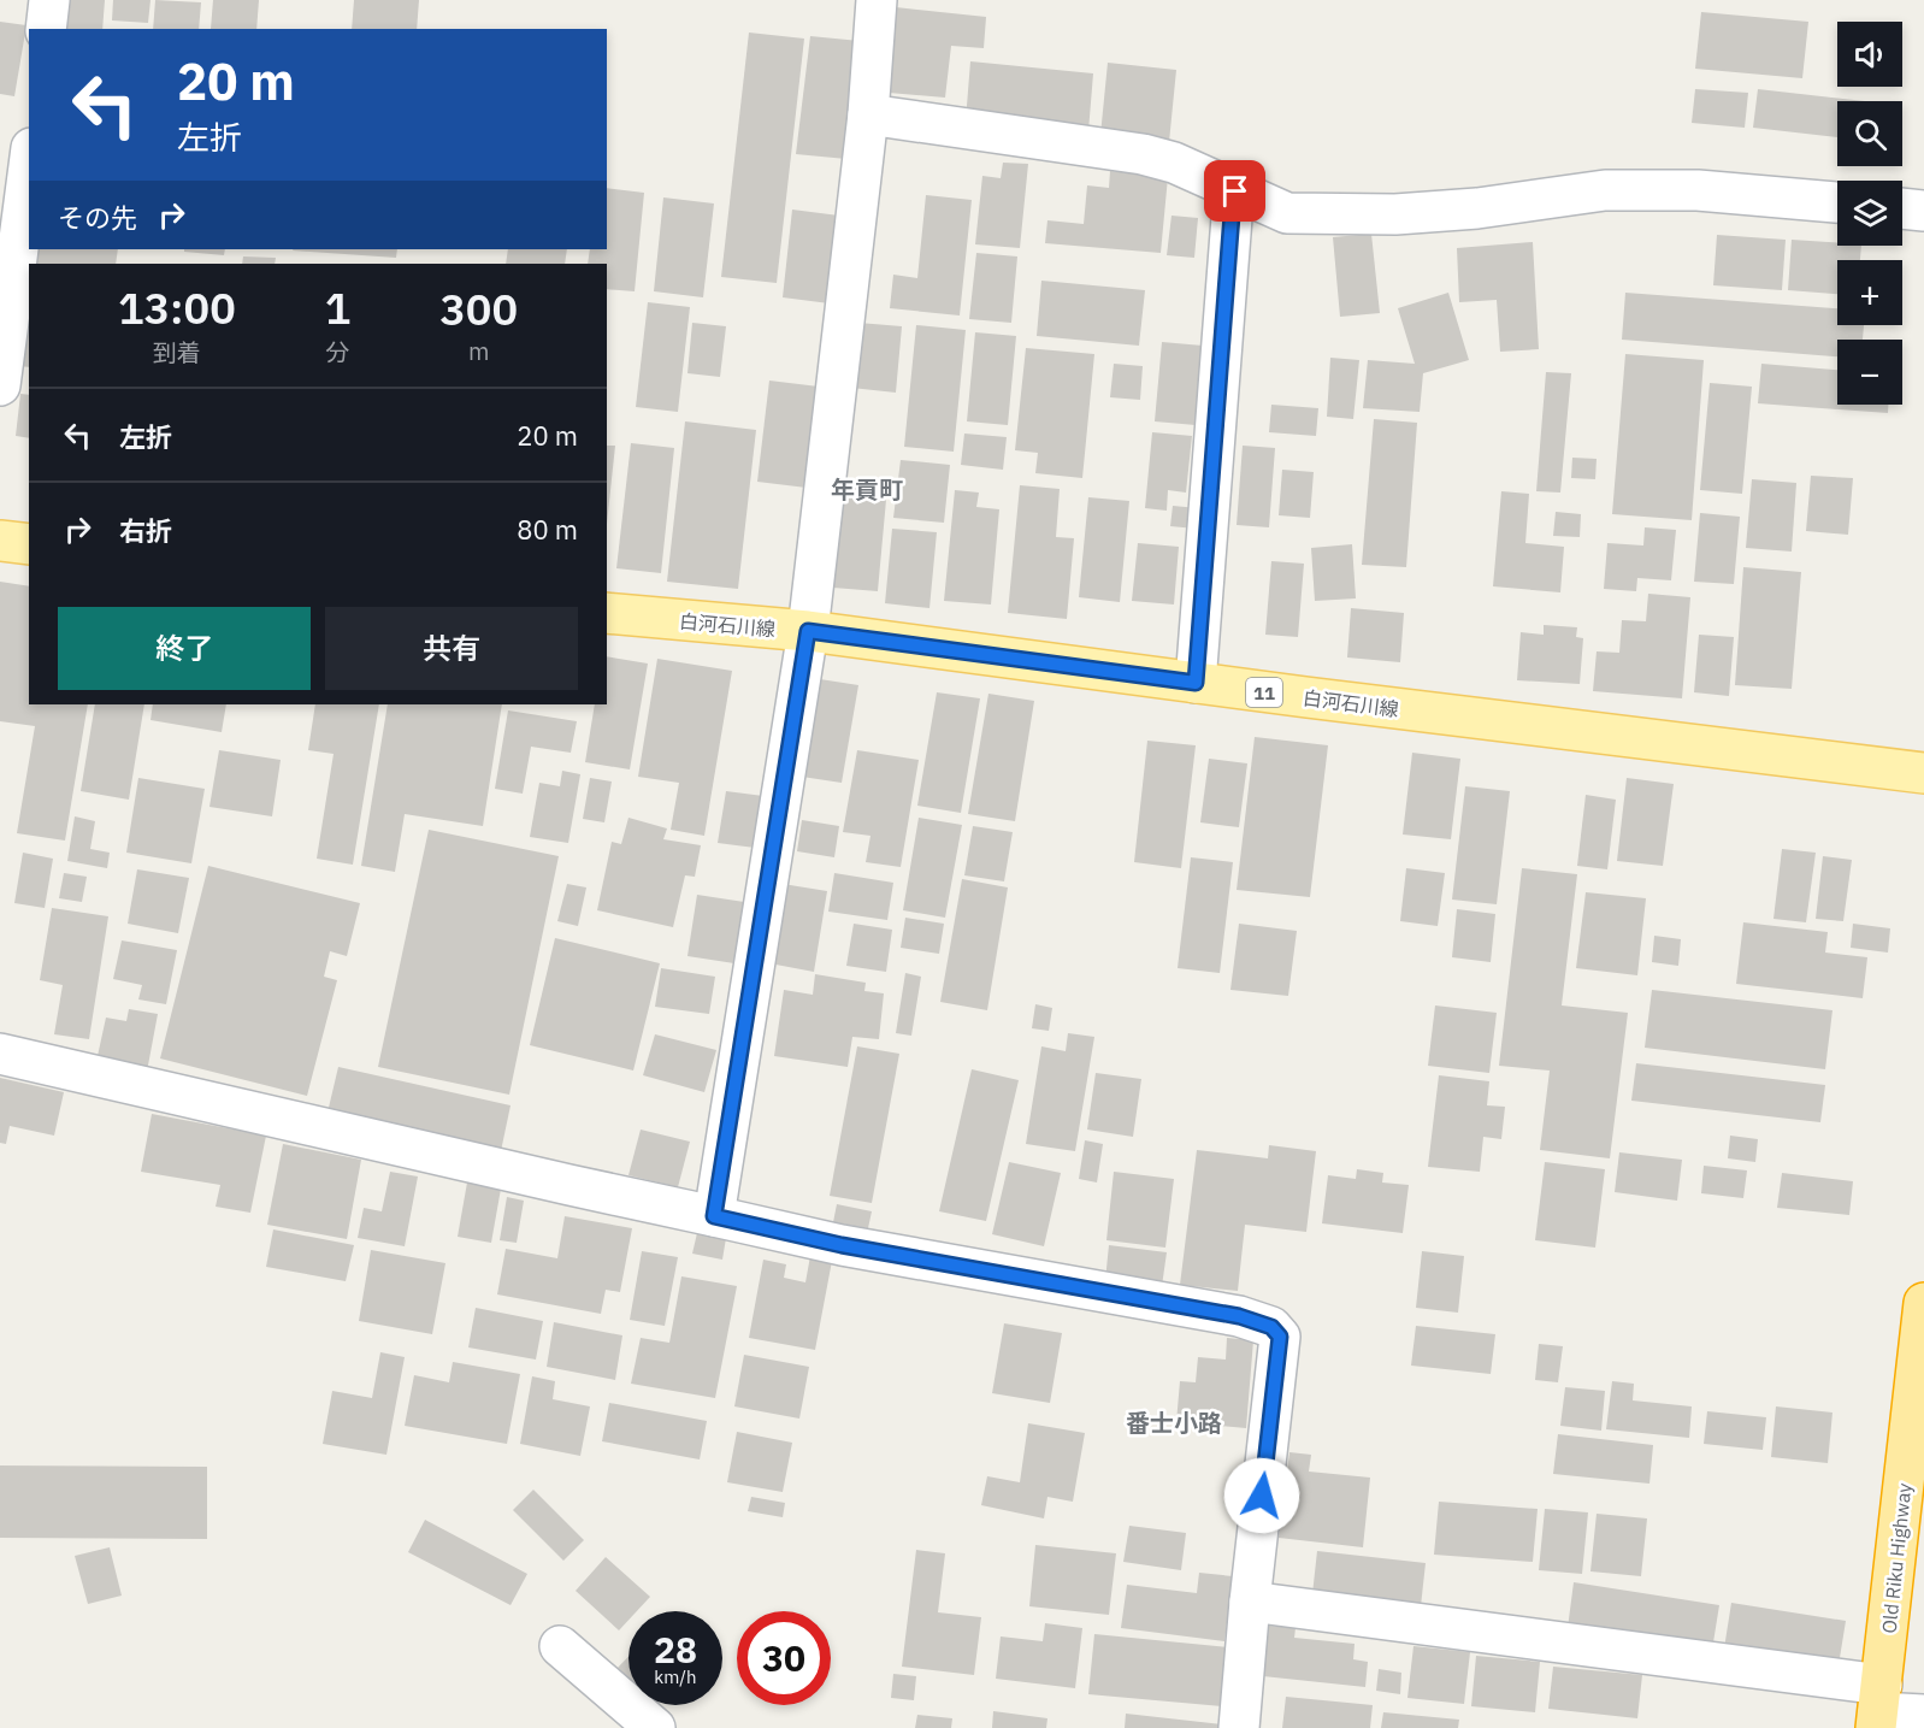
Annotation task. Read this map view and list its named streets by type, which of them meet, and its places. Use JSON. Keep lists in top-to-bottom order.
{
  "streets": {
    "highway": ["Old Riku Highway"],
    "main road": ["白河石川線", "11"]
  },
  "districts": ["年貢町", "番士小路"],
  "page": {
    "map_buttons": ["+", "−"],
    "turn": ["20 m", "左折"],
    "then": "その先",
    "eta": [
      "13:00",
      "到着",
      "1",
      "分",
      "300",
      "m"
    ],
    "list": [
      {
        "name": "左折",
        "value": "20 m"
      },
      {
        "name": "右折",
        "value": "80 m"
      }
    ],
    "buttons": ["終了", "共有"],
    "speed": "28 km/h",
    "limit": "30"
  }
}
